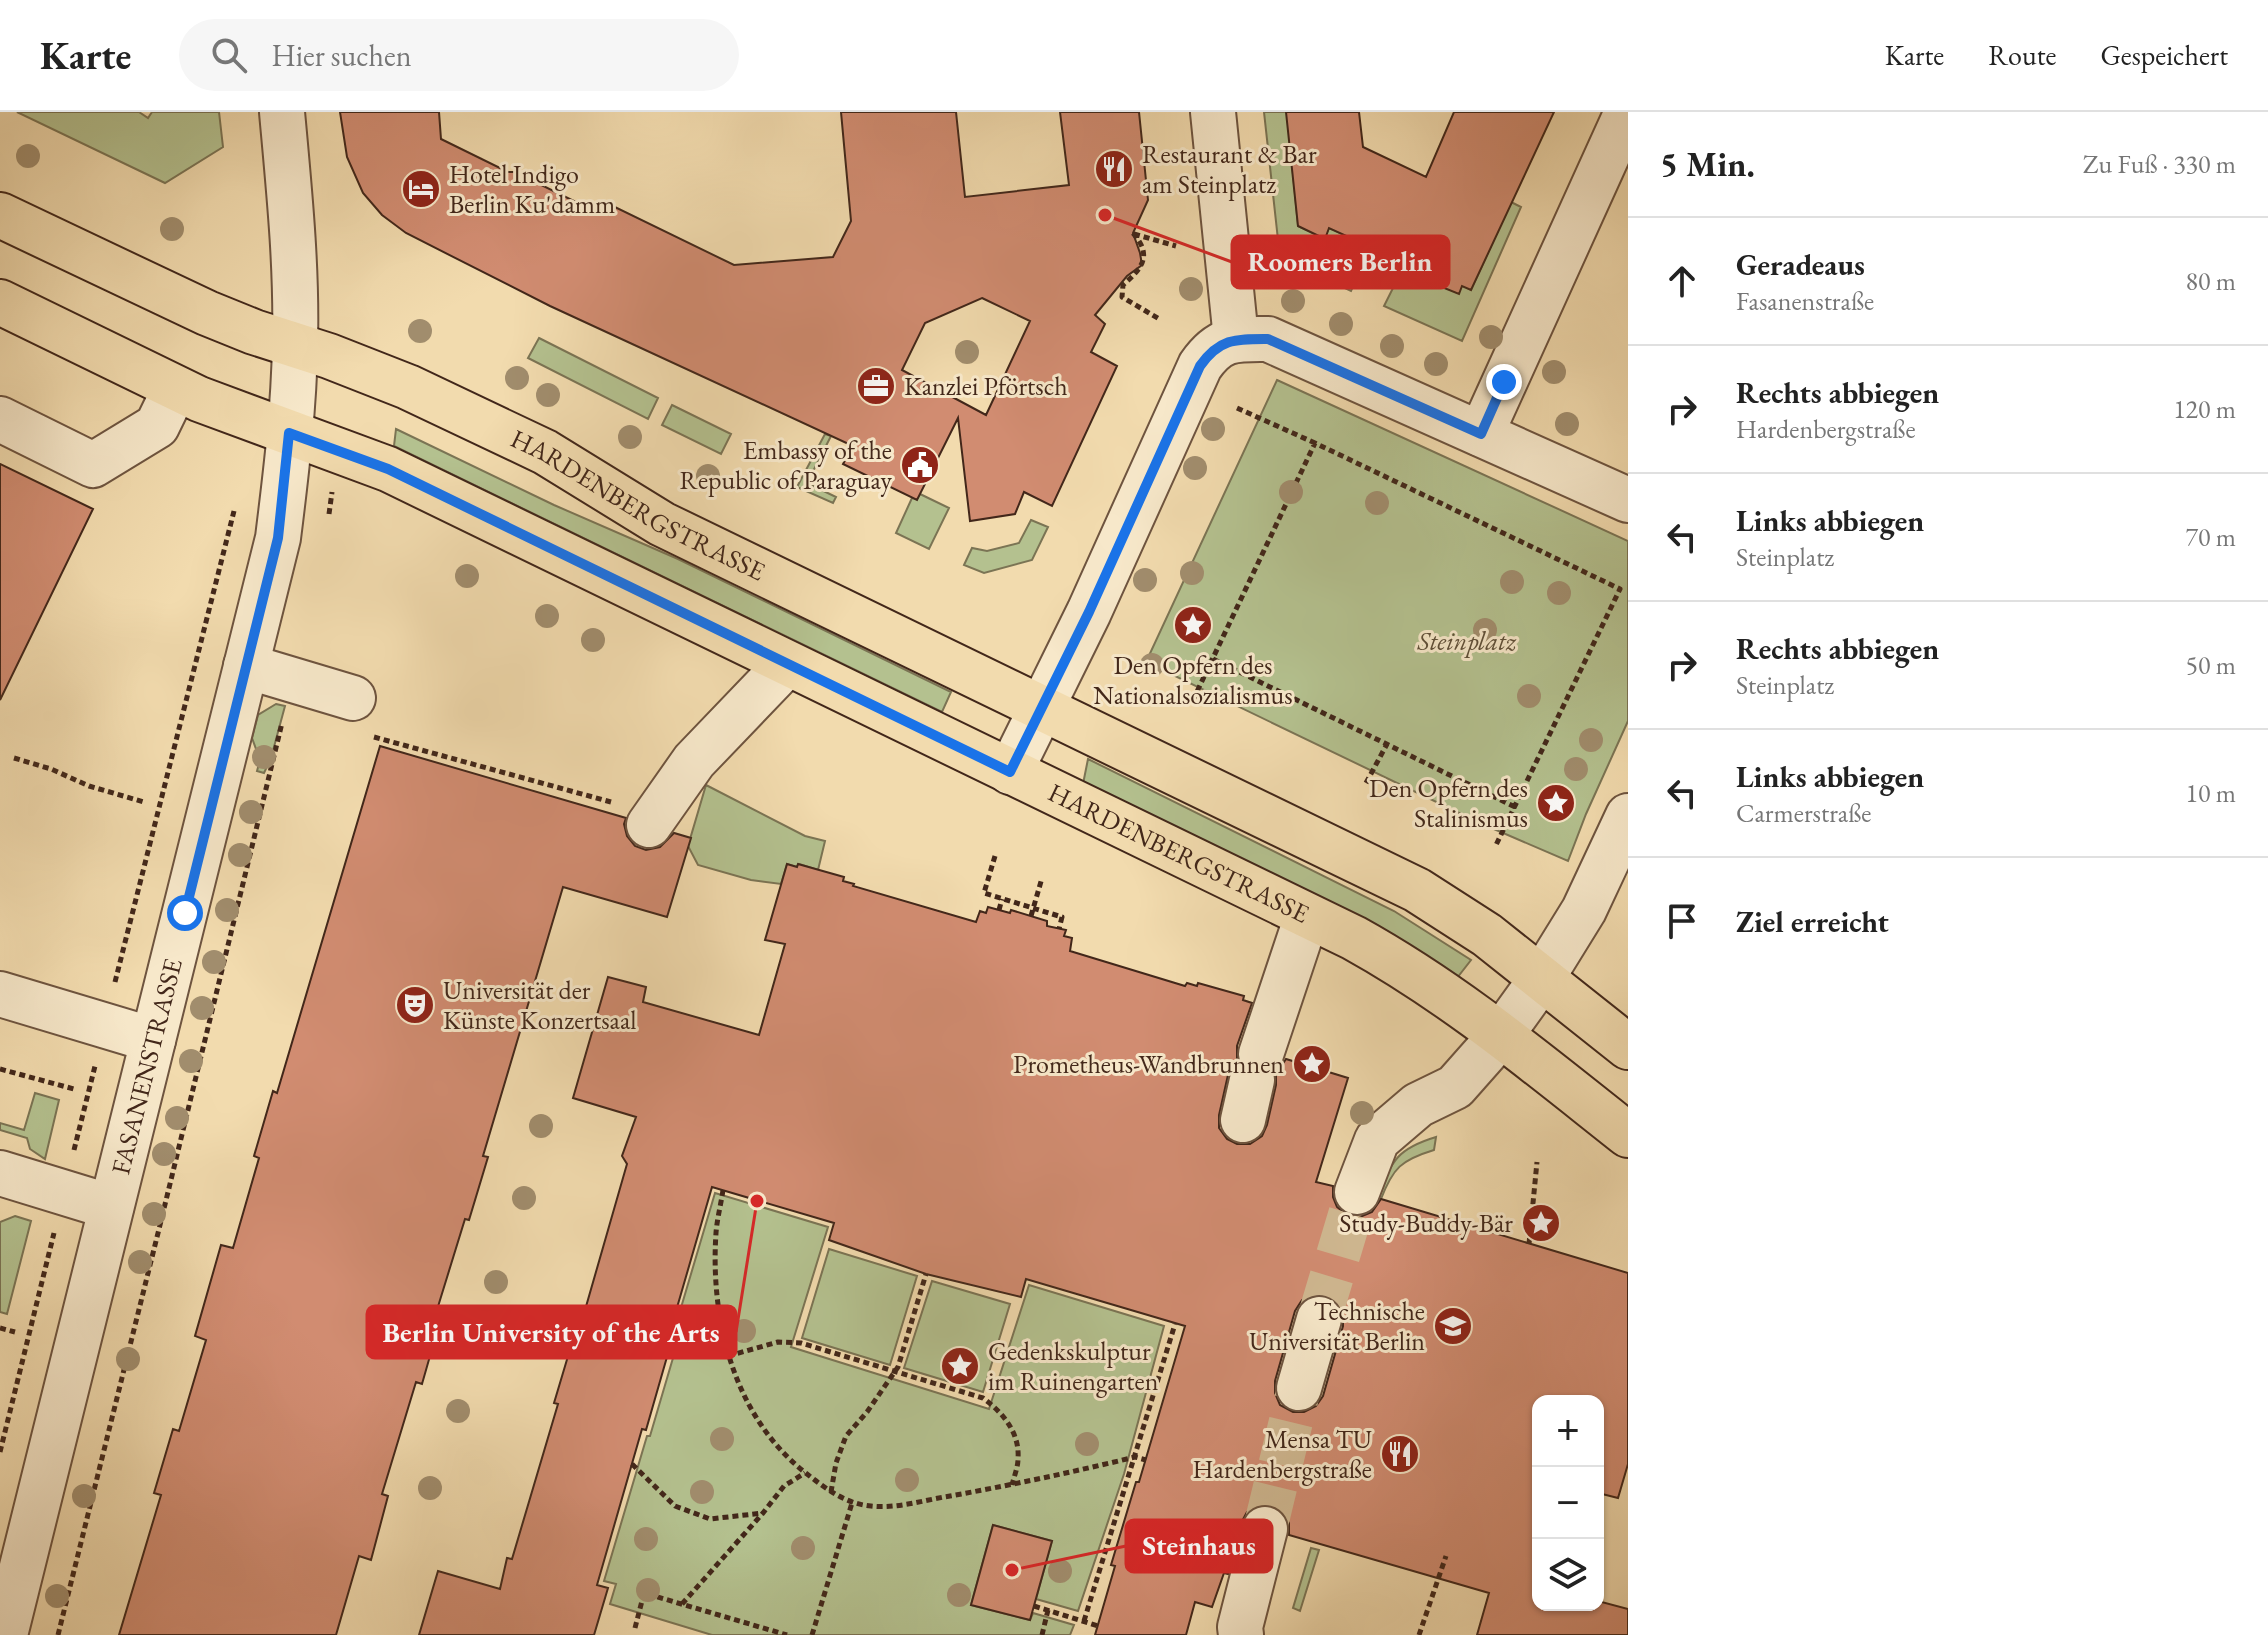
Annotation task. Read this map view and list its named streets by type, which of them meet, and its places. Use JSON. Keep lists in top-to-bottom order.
{
  "streets": {
    "main road": ["HARDENBERGSTRASSE"],
    "street": ["FASANENSTRASSE"]
  },
  "crossings": [
    ["HARDENBERGSTRASSE", "FASANENSTRASSE"]
  ],
  "parks": ["Steinplatz"],
  "places": {
    "restaurant": ["Restaurant & Bar am Steinplatz", "Mensa TU Hardenbergstraße"],
    "hotel": ["Hotel Indigo Berlin Ku'damm"],
    "other": ["Roomers Berlin", "Berlin University of the Arts", "Steinhaus"],
    "office": ["Kanzlei Pförtsch"],
    "public building": ["Embassy of the Republic of Paraguay"],
    "place": [
      "Den Opfern des Nationalsozialismus",
      "Den Opfern des Stalinismus",
      "Prometheus-Wandbrunnen",
      "Study-Buddy-Bär",
      "Gedenkskulptur im Ruinengarten"
    ],
    "theatre": ["Universität der Künste Konzertsaal"],
    "school or university": ["Technische Universität Berlin"]
  },
  "page": {
    "header": "Karte",
    "search": "Hier suchen",
    "nav": ["Karte", "Route", "Gespeichert"],
    "heading": ["5 Min.", "Zu Fuß · 330 m"],
    "list": [
      ["Geradeaus", "Fasanenstraße", "80 m"],
      ["Rechts abbiegen", "Hardenbergstraße", "120 m"],
      ["Links abbiegen", "Steinplatz", "70 m"],
      ["Rechts abbiegen", "Steinplatz", "50 m"],
      ["Links abbiegen", "Carmerstraße", "10 m"],
      "Ziel erreicht"
    ],
    "map_buttons": ["+", "−"]
  }
}
